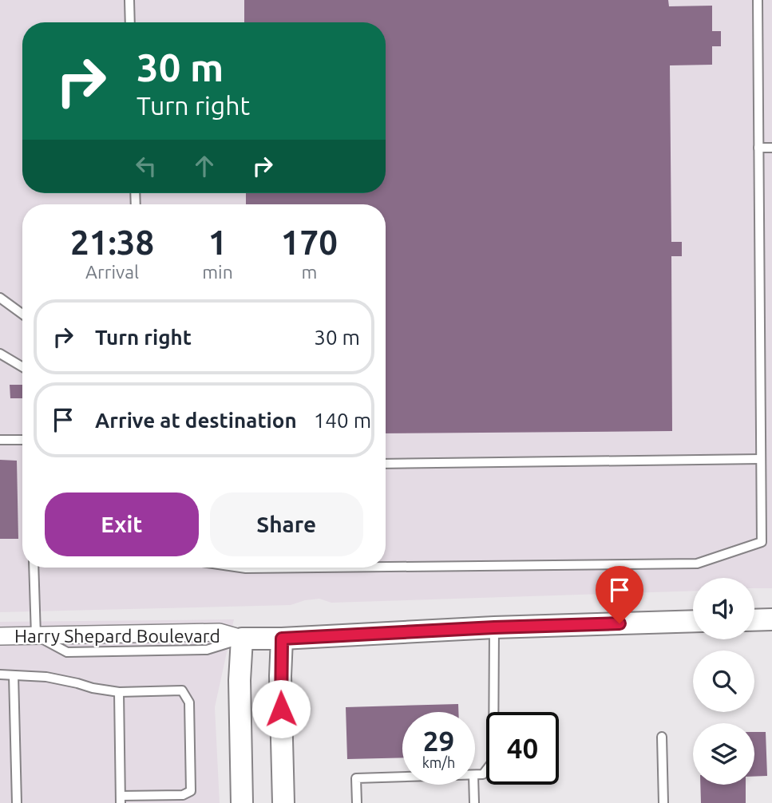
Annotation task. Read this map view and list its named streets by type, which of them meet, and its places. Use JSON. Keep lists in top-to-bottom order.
{
  "streets": {
    "street": ["Harry Shepard Boulevard"]
  },
  "page": {
    "turn": ["30 m", "Turn right"],
    "eta": [
      "21:38",
      "Arrival",
      "1",
      "min",
      "170",
      "m"
    ],
    "list": [
      {
        "name": "Turn right",
        "value": "30 m"
      },
      {
        "name": "Arrive at destination",
        "value": "140 m"
      }
    ],
    "buttons": ["Exit", "Share"],
    "speed": "29 km/h",
    "limit": "40"
  }
}
